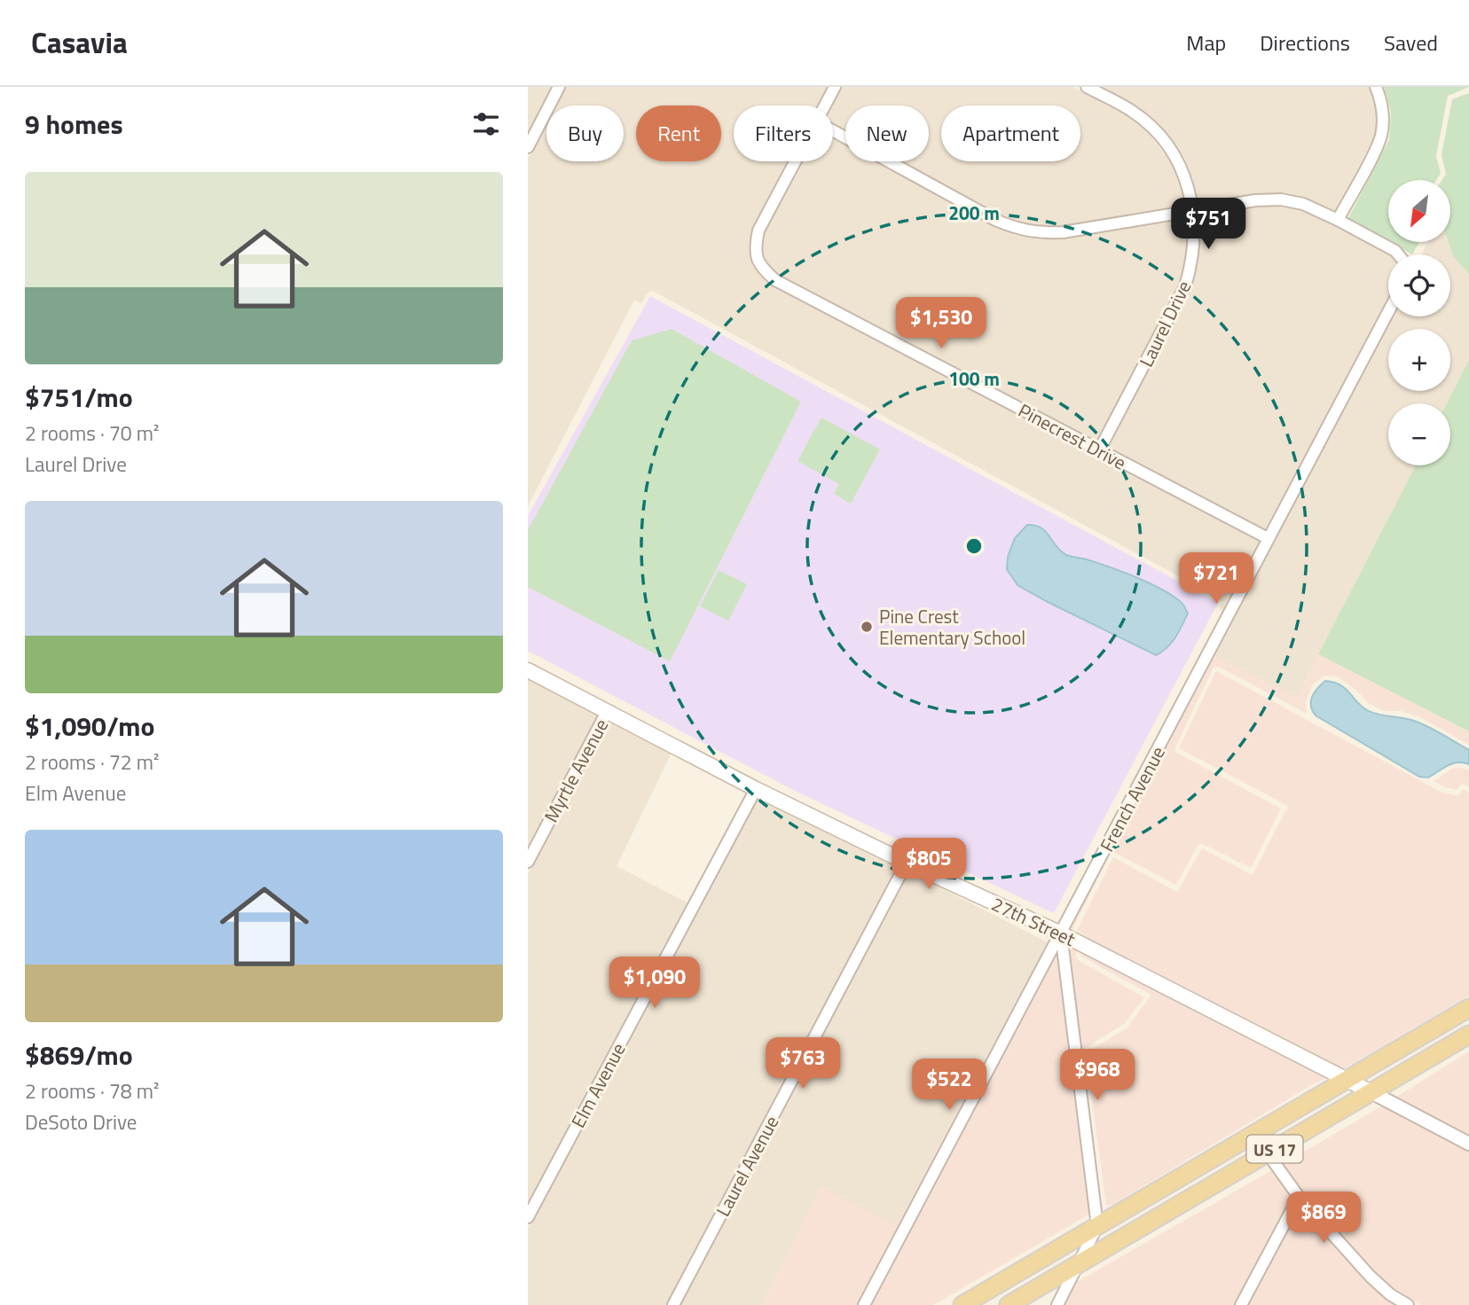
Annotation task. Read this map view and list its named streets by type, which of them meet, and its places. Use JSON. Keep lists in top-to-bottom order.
{
  "streets": {
    "main road": ["27th Street", "US 17"],
    "street": [
      "Laurel Drive",
      "Pinecrest Drive",
      "Myrtle Avenue",
      "French Avenue",
      "Elm Avenue",
      "Laurel Avenue"
    ]
  },
  "crossings": [
    ["Laurel Drive", "Pinecrest Drive"],
    ["Pinecrest Drive", "French Avenue"],
    ["Myrtle Avenue", "27th Street"],
    ["French Avenue", "27th Street"],
    ["27th Street", "Elm Avenue"],
    ["27th Street", "US 17"],
    ["27th Street", "Laurel Avenue"]
  ],
  "places": ["Pine Crest Elementary School"],
  "north": "bottom left",
  "page": {
    "header": "Casavia",
    "nav": ["Map", "Directions", "Saved"],
    "heading": "9 homes",
    "chip": [
      "Buy",
      "Rent",
      "Filters",
      "New",
      "Apartment"
    ],
    "list": [
      {
        "name": "$751/mo",
        "note": "2 rooms · 70 m² · Laurel Drive"
      },
      {
        "name": "$1,090/mo",
        "note": "2 rooms · 72 m² · Elm Avenue"
      },
      {
        "name": "$869/mo",
        "note": "2 rooms · 78 m² · DeSoto Drive"
      }
    ],
    "map_buttons": ["+", "−"],
    "price": [
      "$751",
      "$1,530",
      "$721",
      "$805",
      "$1,090",
      "$763",
      "$968",
      "$522",
      "$869"
    ]
  },
  "rings": ["200 m", "100 m"]
}
